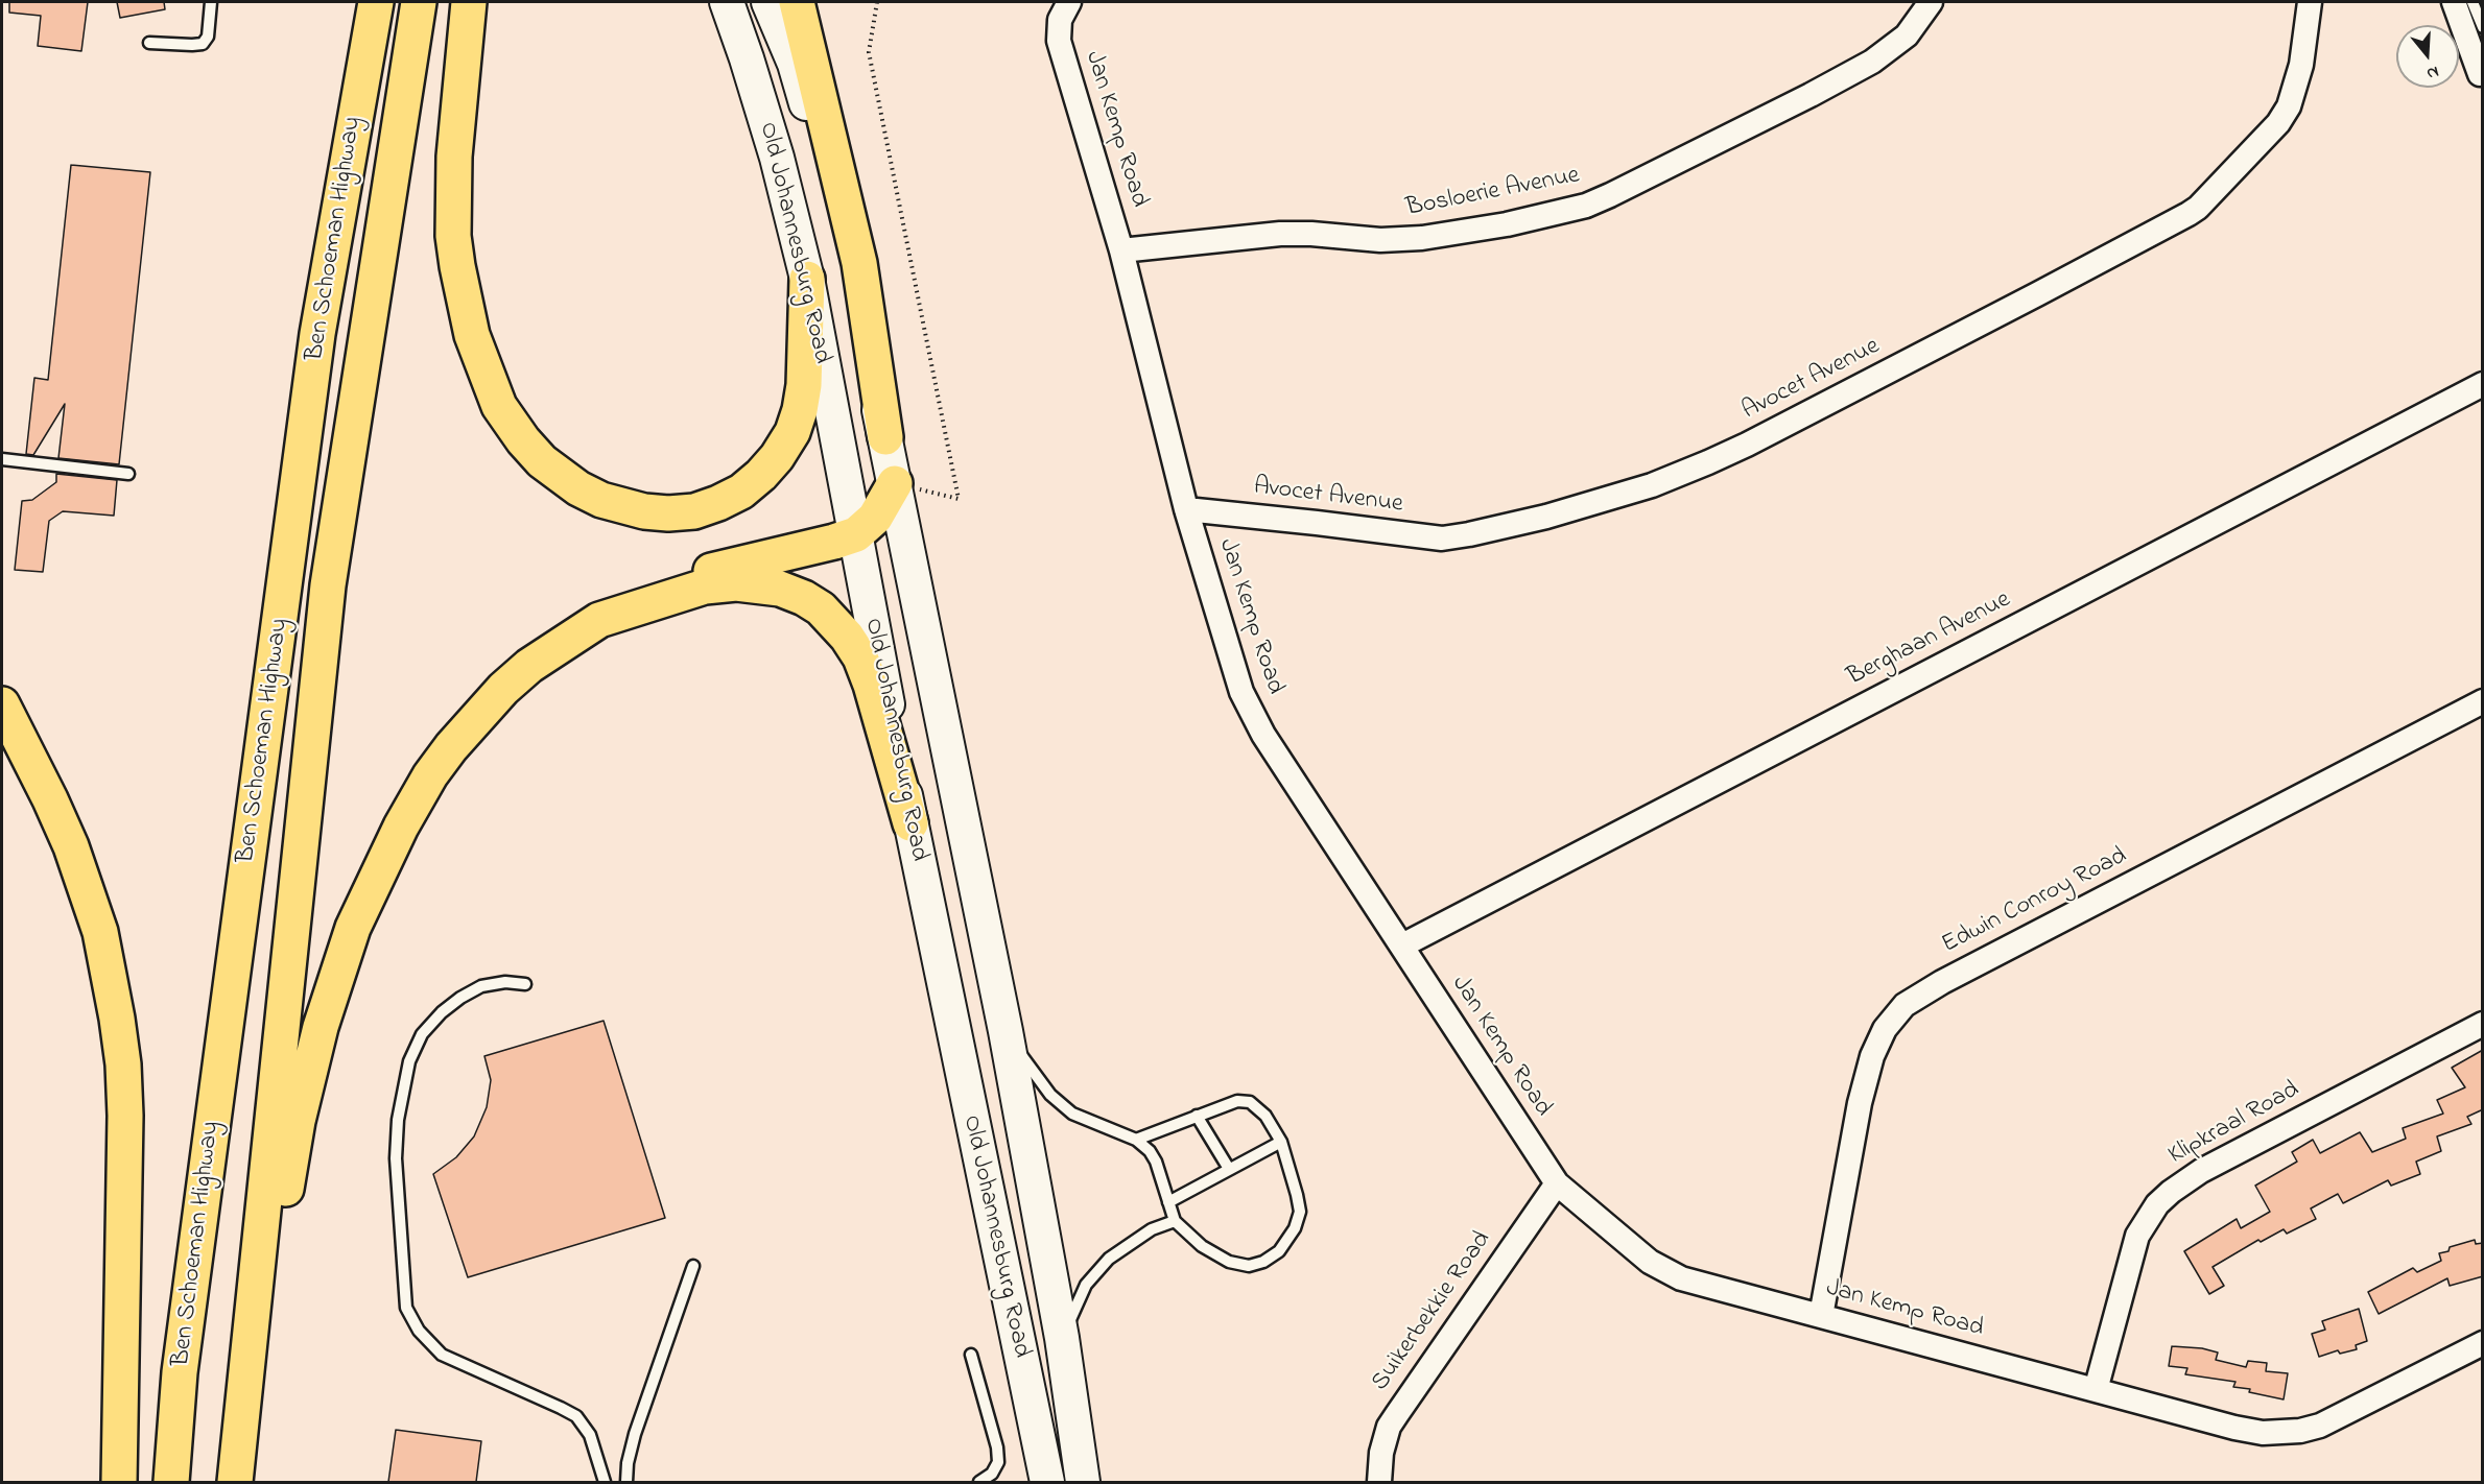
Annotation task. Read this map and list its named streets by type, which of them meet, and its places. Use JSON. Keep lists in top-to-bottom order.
{
  "streets": {
    "highway": ["Ben Schoeman Highway"],
    "main road": ["Old Johannesburg Road"],
    "street": [
      "Jan Kemp Road",
      "Bosloerie Avenue",
      "Avocet Avenue",
      "Berghaan Avenue",
      "Edwin Conroy Road",
      "Klipkraal Road",
      "Suikerbekkie Road"
    ]
  },
  "crossings": [
    ["Jan Kemp Road", "Bosloerie Avenue"],
    ["Jan Kemp Road", "Avocet Avenue"],
    ["Jan Kemp Road", "Berghaan Avenue"],
    ["Jan Kemp Road", "Edwin Conroy Road"],
    ["Jan Kemp Road", "Klipkraal Road"],
    ["Jan Kemp Road", "Suikerbekkie Road"]
  ],
  "north": "bottom"
}
